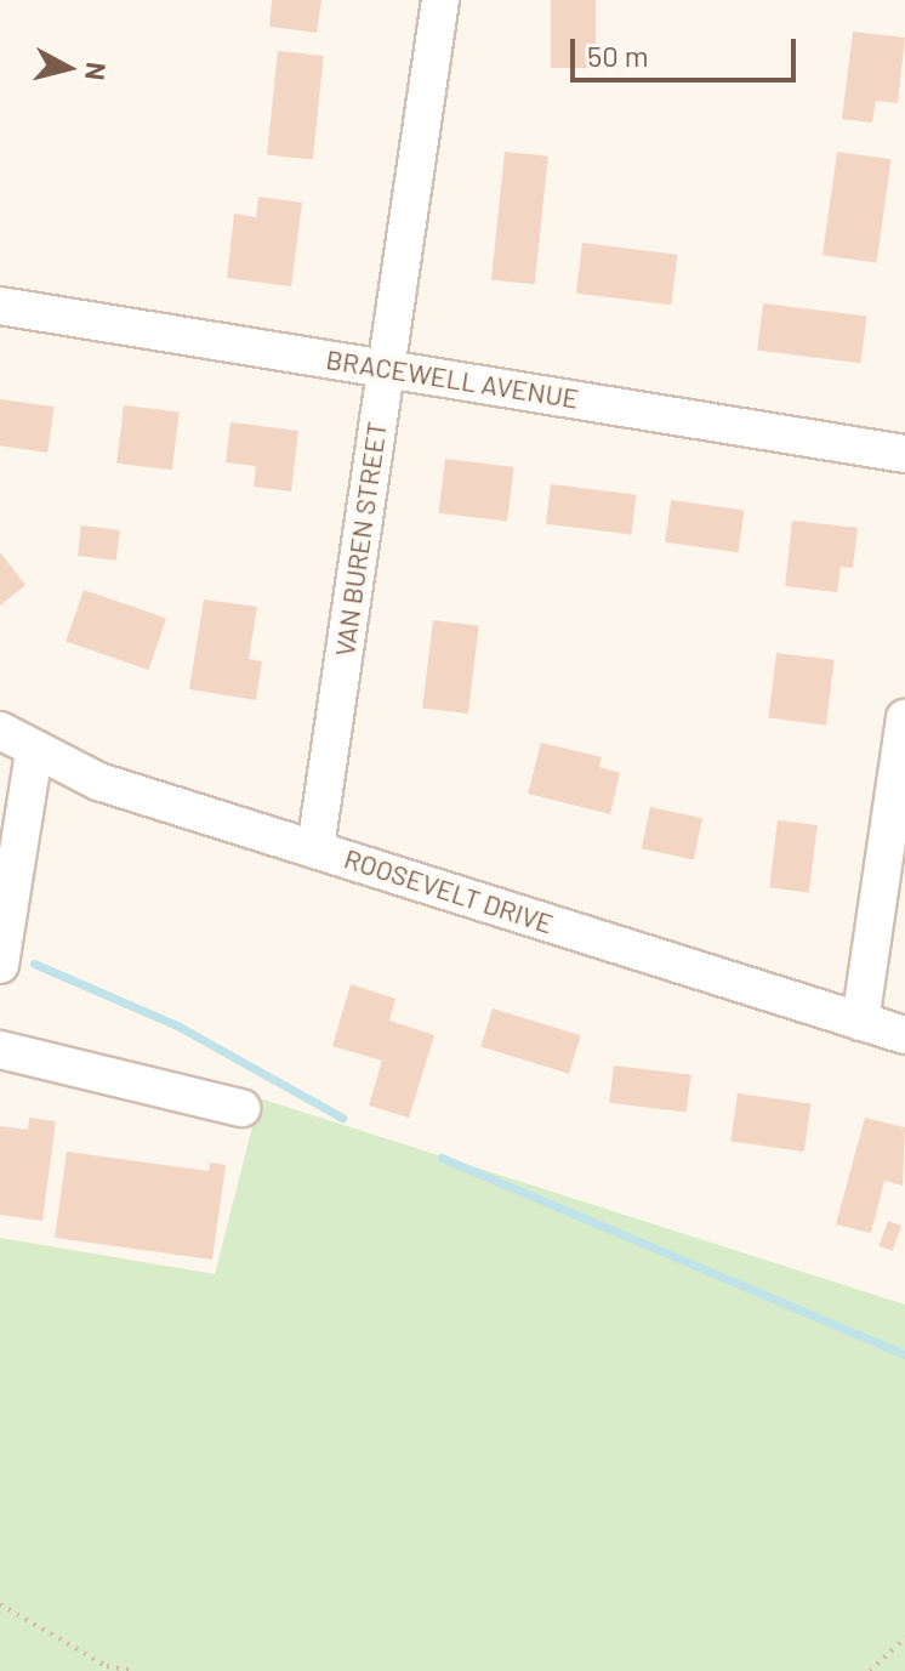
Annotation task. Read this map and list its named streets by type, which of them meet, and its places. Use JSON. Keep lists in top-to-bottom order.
{
  "streets": {
    "street": ["BRACEWELL AVENUE", "VAN BUREN STREET", "ROOSEVELT DRIVE"]
  },
  "crossings": [
    ["BRACEWELL AVENUE", "VAN BUREN STREET"],
    ["VAN BUREN STREET", "ROOSEVELT DRIVE"]
  ],
  "scale_bar": "50 m",
  "north": "right"
}
